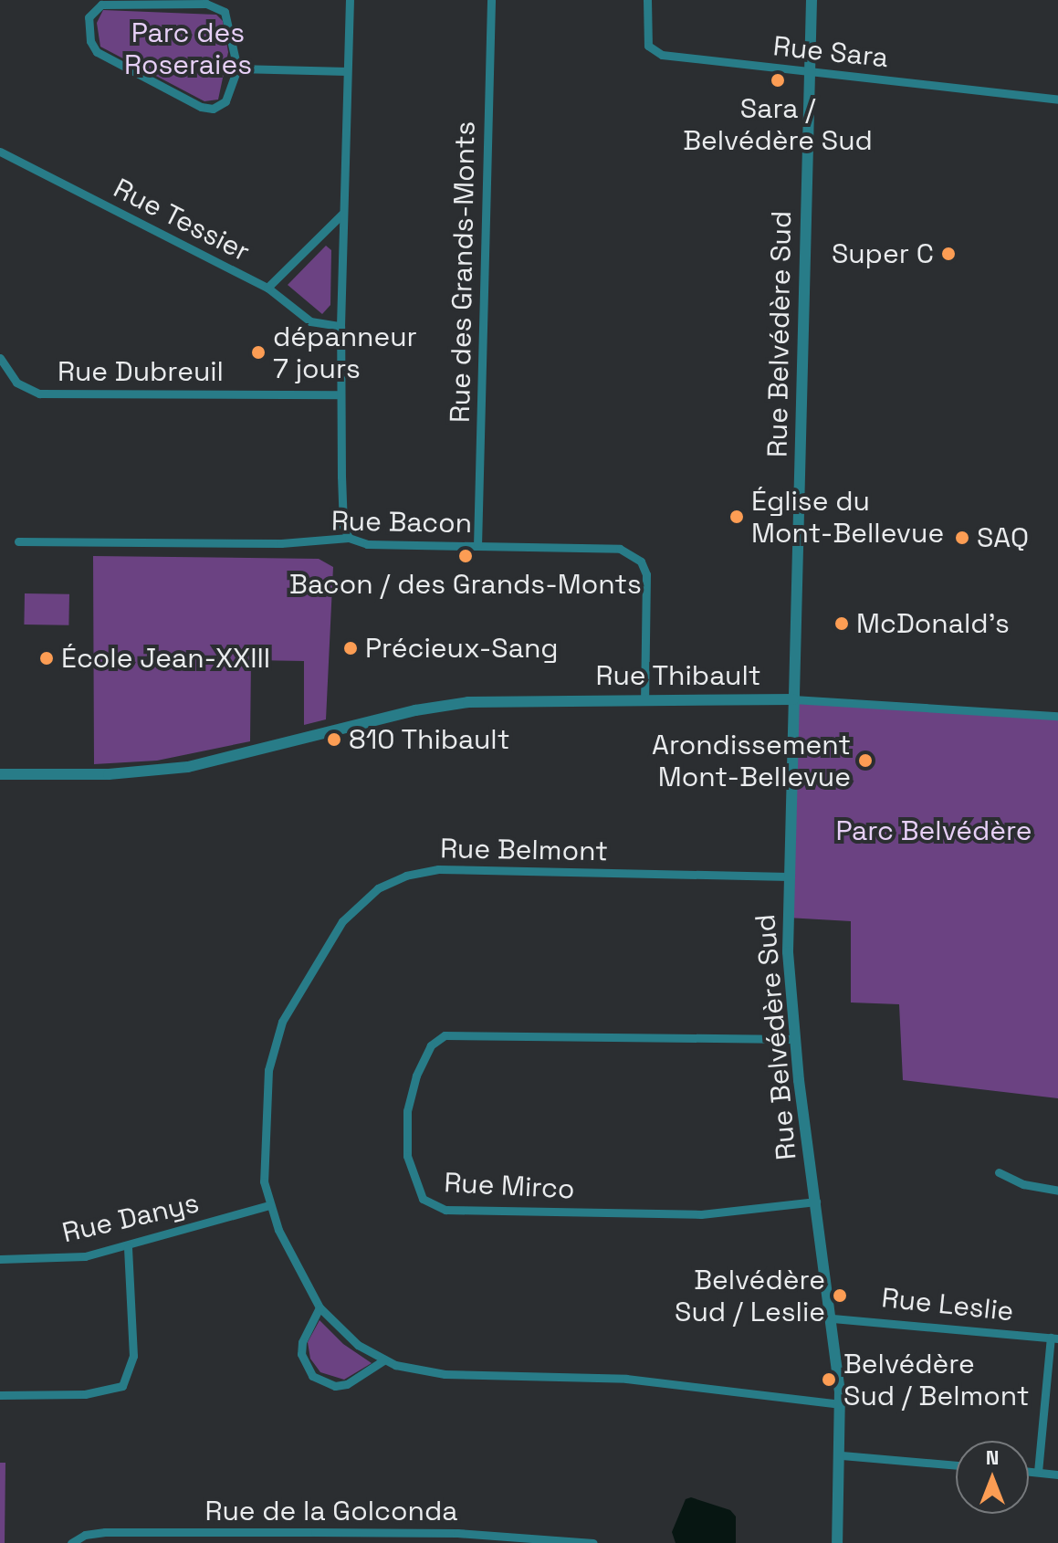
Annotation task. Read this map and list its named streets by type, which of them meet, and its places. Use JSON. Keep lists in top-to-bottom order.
{
  "streets": {
    "street": [
      "Rue Sara",
      "Rue Tessier",
      "Rue des Grands-Monts",
      "Rue Belvédère Sud",
      "Rue Dubreuil",
      "Rue Bacon",
      "Rue Thibault",
      "Rue Belmont",
      "Rue Mirco",
      "Rue Danys",
      "Rue Leslie",
      "Rue de la Golconda"
    ]
  },
  "crossings": [
    ["Rue Sara", "Rue Belvédère Sud"],
    ["Rue des Grands-Monts", "Rue Bacon"],
    ["Rue Belvédère Sud", "Rue Thibault"],
    ["Rue Belvédère Sud", "Rue Belmont"],
    ["Rue Belvédère Sud", "Rue Mirco"],
    ["Rue Belvédère Sud", "Rue Leslie"],
    ["Rue Bacon", "Rue Thibault"],
    ["Rue Belmont", "Rue Danys"]
  ],
  "parks": ["Parc des Roseraies", "Parc Belvédère"],
  "places": [
    "Sara / Belvédère Sud",
    "Super C",
    "dépanneur 7 jours",
    "Église du Mont-Bellevue",
    "SAQ",
    "Bacon / des Grands-Monts",
    "McDonald's",
    "Précieux-Sang",
    "École Jean-XXIII",
    "810 Thibault",
    "Arondissement Mont-Bellevue",
    "Belvédère Sud / Leslie",
    "Belvédère Sud / Belmont"
  ],
  "north": "top"
}
